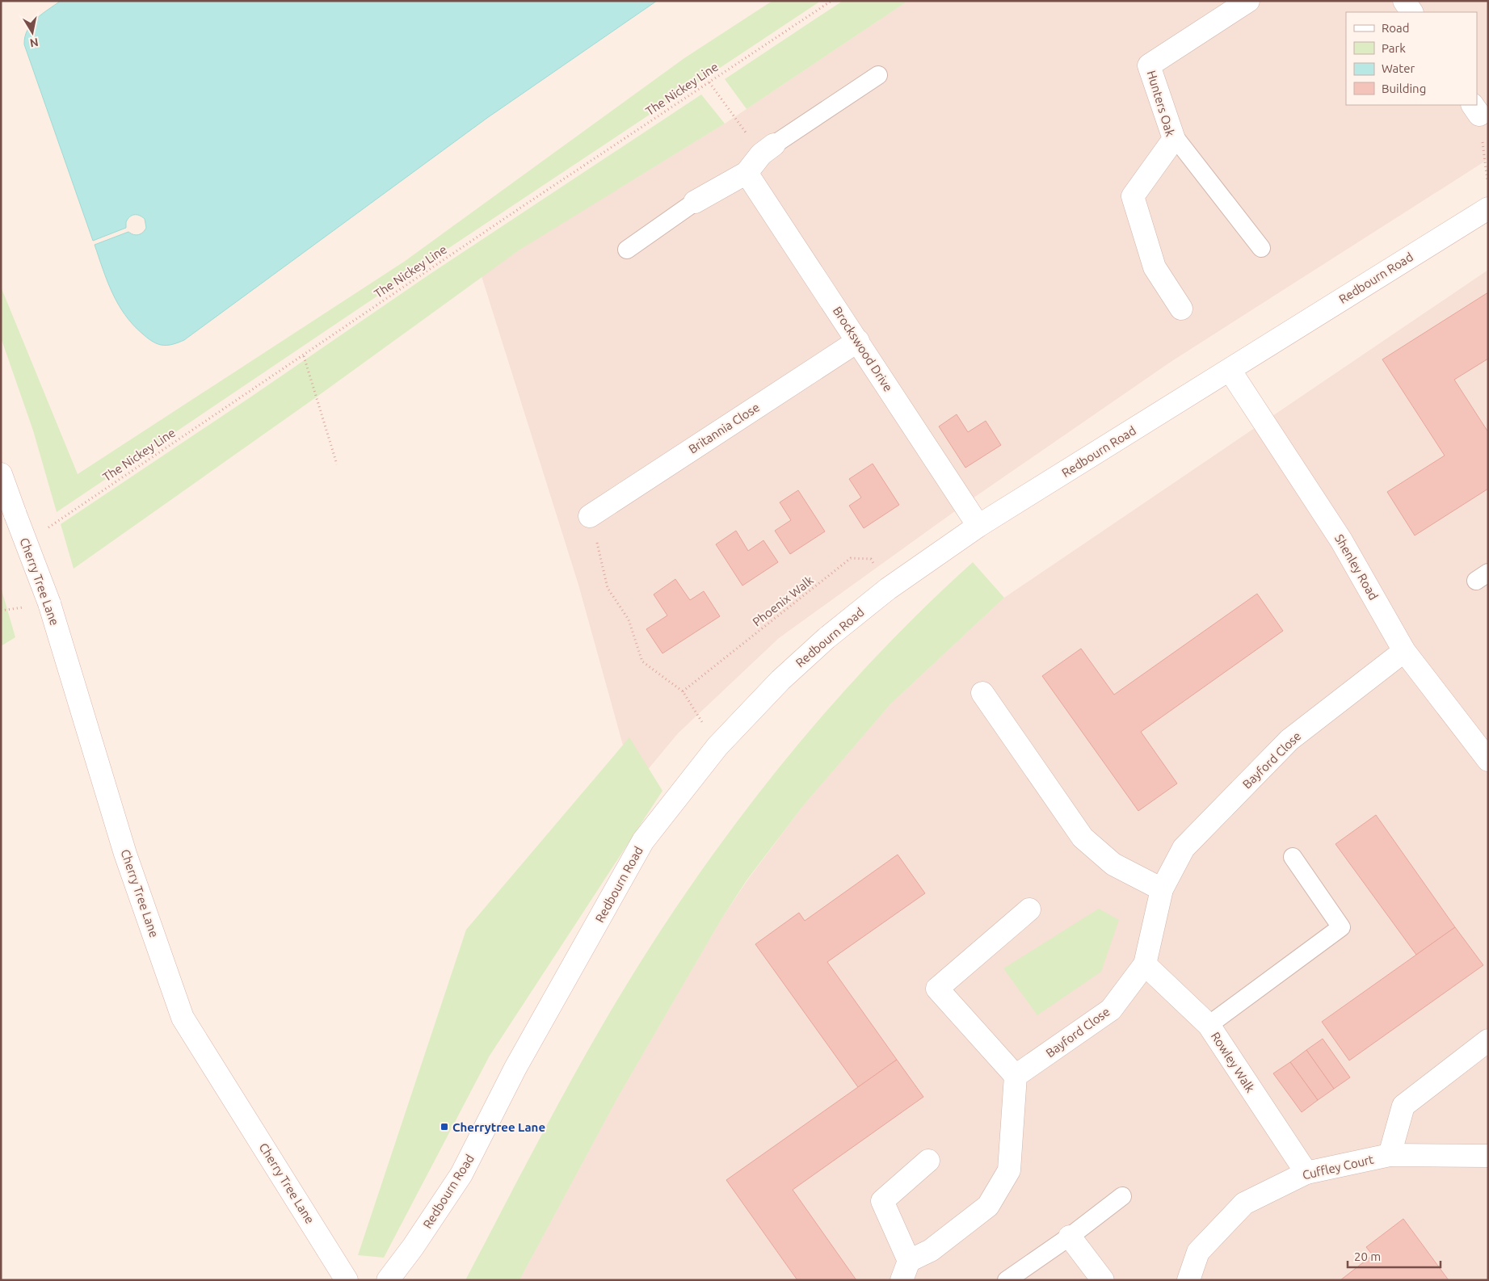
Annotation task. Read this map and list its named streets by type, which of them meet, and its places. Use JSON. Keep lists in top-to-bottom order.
{
  "streets": {
    "street": [
      "Hunters Oak",
      "Redbourn Road",
      "Brockswood Drive",
      "Britannia Close",
      "Shenley Road",
      "Cherry Tree Lane",
      "Bayford Close",
      "Rowley Walk",
      "Cuffley Court"
    ],
    "path": ["The Nickey Line", "Phoenix Walk"]
  },
  "crossings": [
    ["Redbourn Road", "Brockswood Drive"],
    ["Redbourn Road", "Shenley Road"],
    ["Redbourn Road", "Phoenix Walk"],
    ["Brockswood Drive", "Britannia Close"],
    ["Shenley Road", "Bayford Close"],
    ["Bayford Close", "Rowley Walk"],
    ["Rowley Walk", "Cuffley Court"]
  ],
  "places": {
    "transit": ["Cherrytree Lane"]
  },
  "legend": [
    "Road",
    "Park",
    "Water",
    "Building"
  ],
  "scale_bar": "20 m",
  "north": "bottom"
}
